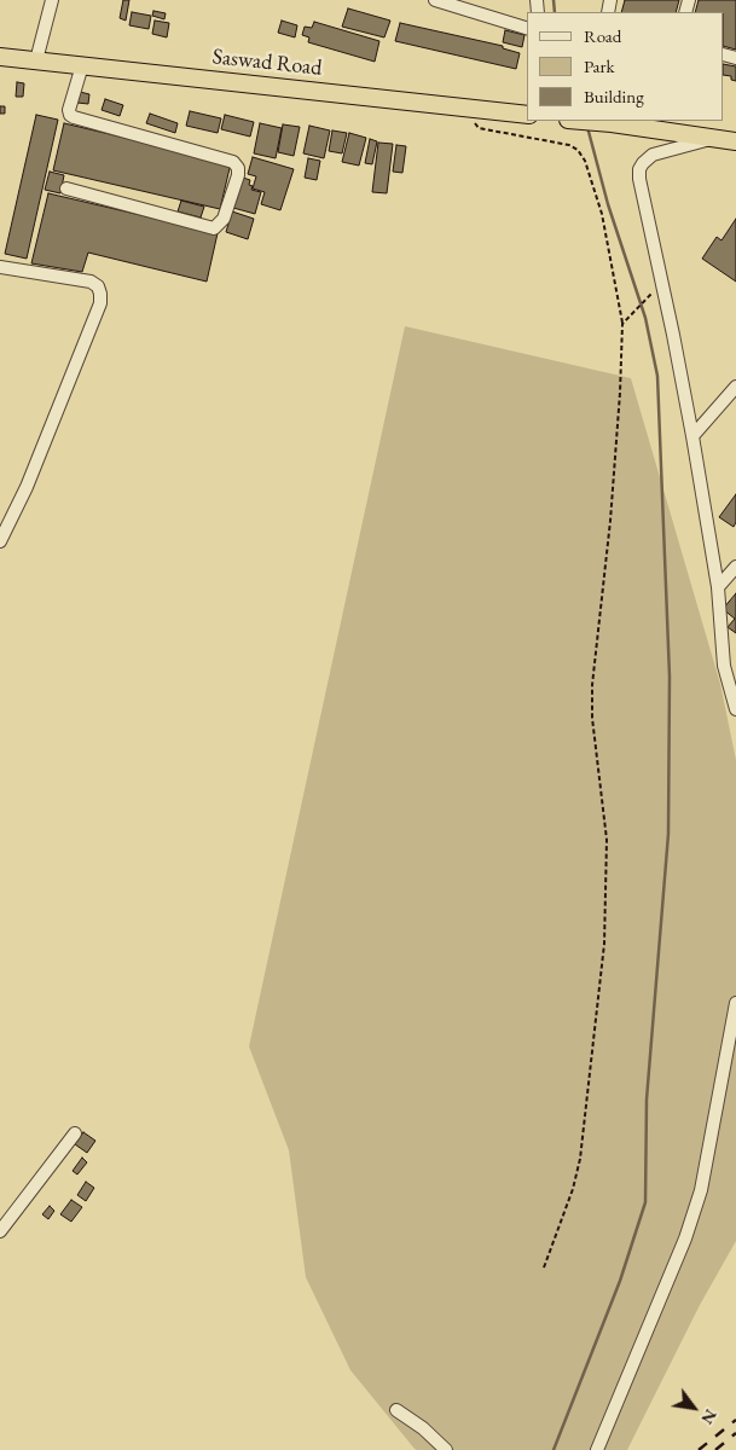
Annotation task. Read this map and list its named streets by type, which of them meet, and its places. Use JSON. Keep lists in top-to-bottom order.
{
  "streets": {
    "highway": ["Saswad Road"]
  },
  "legend": ["Road", "Park", "Building"],
  "north": "bottom right"
}
